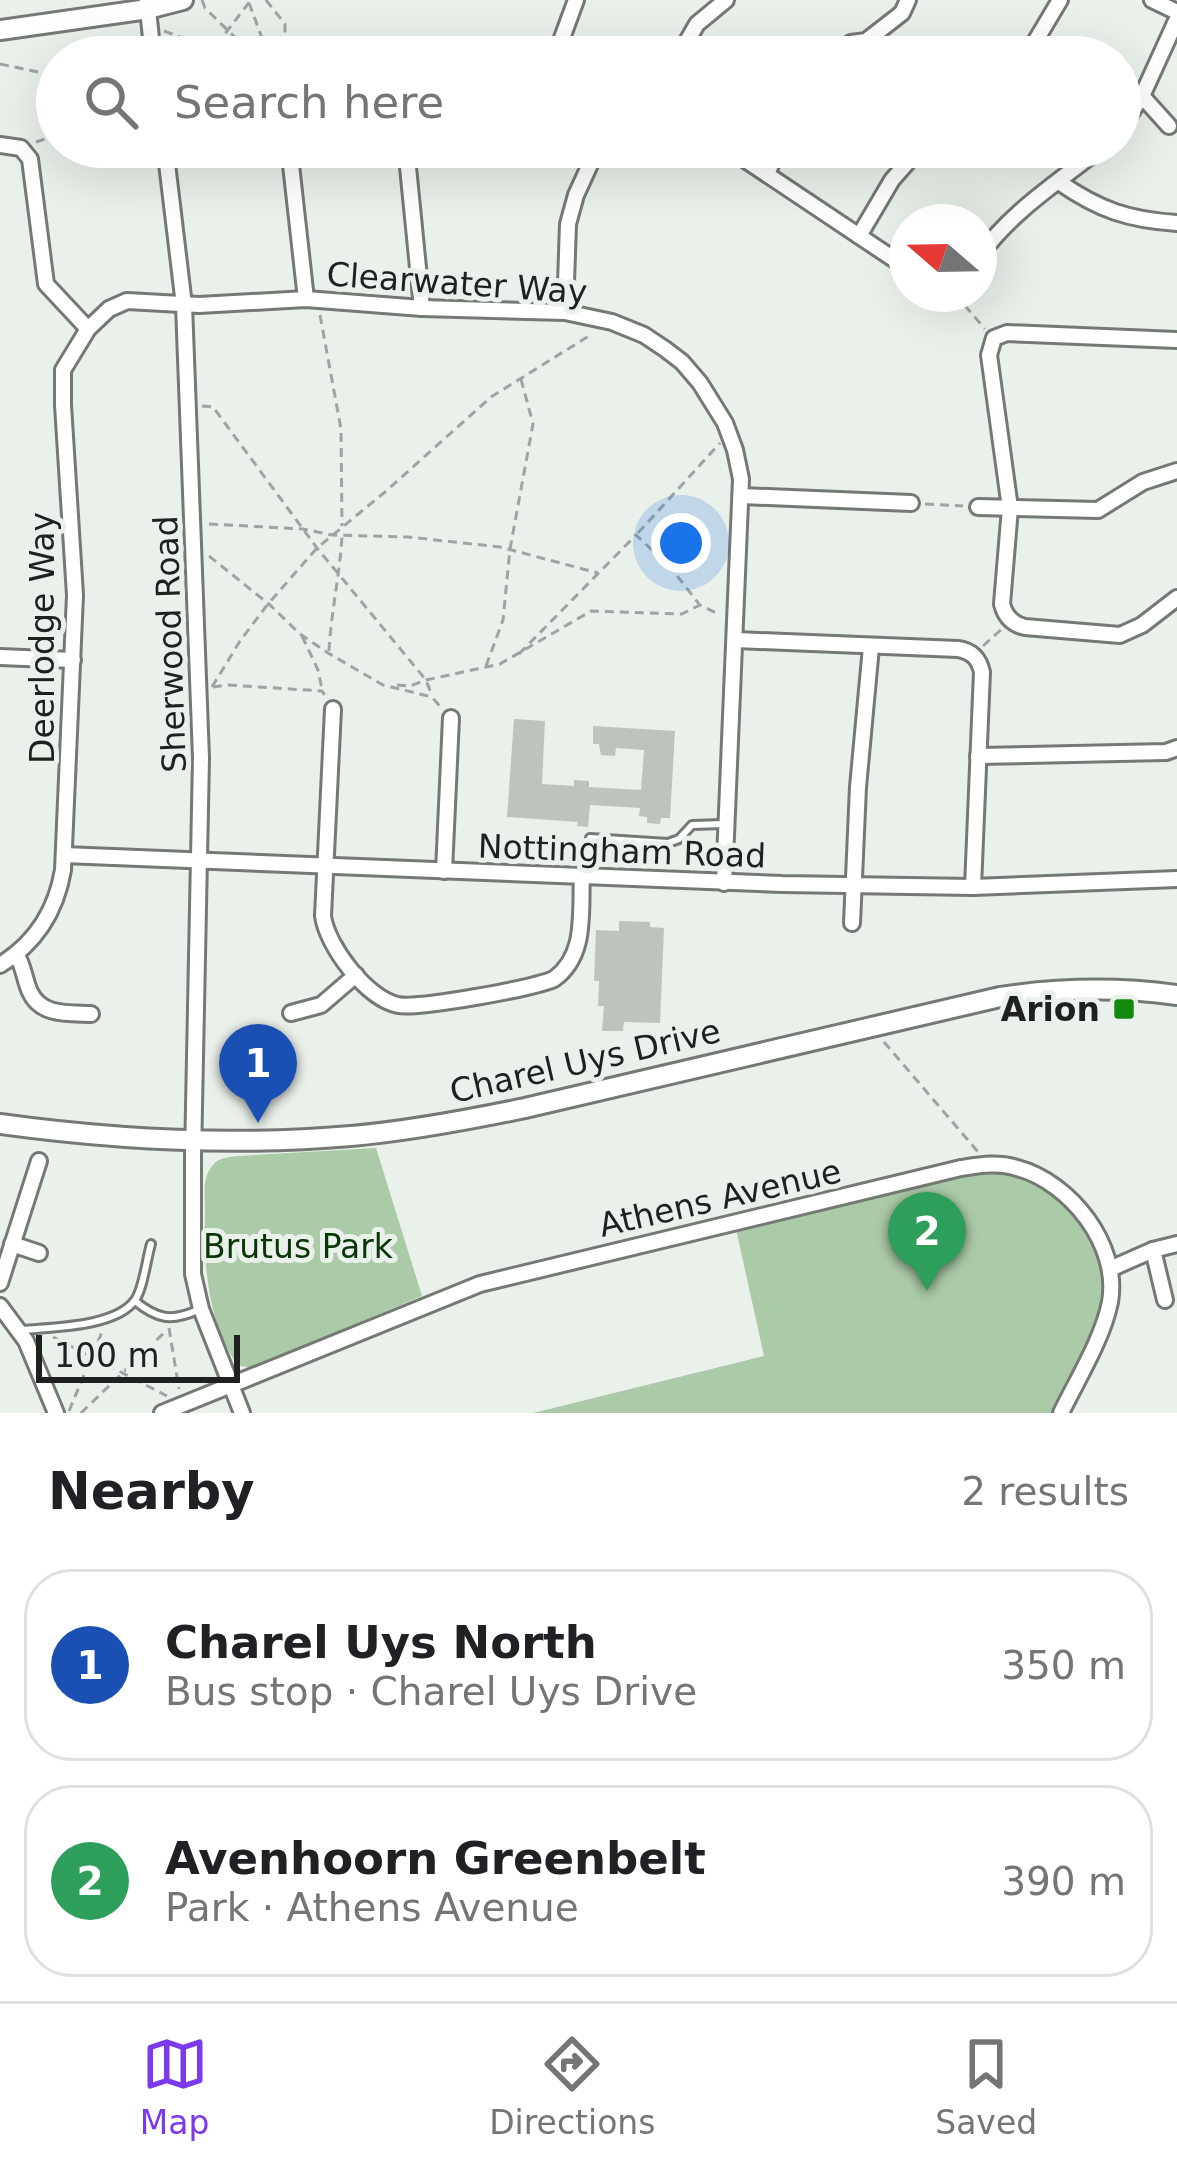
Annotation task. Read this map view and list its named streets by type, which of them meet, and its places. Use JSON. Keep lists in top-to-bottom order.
{
  "streets": {
    "main road": ["Charel Uys Drive"],
    "street": [
      "Clearwater Way",
      "Deerlodge Way",
      "Sherwood Road",
      "Nottingham Road",
      "Athens Avenue"
    ]
  },
  "crossings": [
    ["Clearwater Way", "Sherwood Road"],
    ["Clearwater Way", "Nottingham Road"],
    ["Deerlodge Way", "Nottingham Road"],
    ["Sherwood Road", "Nottingham Road"],
    ["Sherwood Road", "Charel Uys Drive"],
    ["Sherwood Road", "Athens Avenue"]
  ],
  "parks": ["Brutus Park"],
  "places": {
    "transit": ["Arion"]
  },
  "scale_bar": "100 m",
  "north": "left",
  "page": {
    "search": "Search here",
    "pins": ["1", "2"],
    "scale": "100 m",
    "heading": ["Nearby", "2 results"],
    "list": [
      {
        "mark": "1",
        "name": "Charel Uys North",
        "note": "Bus stop · Charel Uys Drive",
        "value": "350 m"
      },
      {
        "mark": "2",
        "name": "Avenhoorn Greenbelt",
        "note": "Park · Athens Avenue",
        "value": "390 m"
      }
    ],
    "nav": ["Map", "Directions", "Saved"]
  }
}
